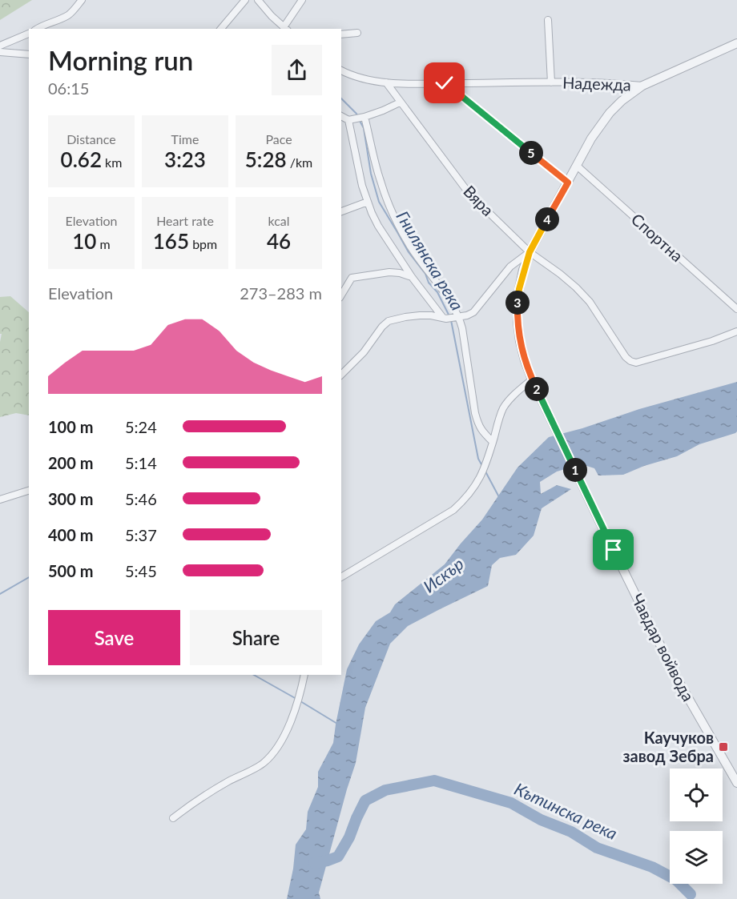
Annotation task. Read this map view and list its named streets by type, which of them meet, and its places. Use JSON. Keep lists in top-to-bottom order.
{
  "streets": {
    "street": [
      "Надежда",
      "Вяра",
      "Спортна",
      "Чавдар войвода"
    ]
  },
  "crossings": [
    ["Надежда", "Вяра"],
    ["Надежда", "Чавдар войвода"],
    ["Вяра", "Чавдар войвода"],
    ["Спортна", "Чавдар войвода"]
  ],
  "water": ["Гнилянска река", "Искър", "Кътинска река"],
  "places": {
    "transit": ["Каучуков завод Зебра"]
  },
  "page": {
    "heading": ["Morning run", "06:15"],
    "stats": [
      ["Distance", "0.62 km"],
      ["Time", "3:23"],
      ["Pace", "5:28 /km"],
      ["Elevation", "10 m"],
      ["Heart rate", "165 bpm"],
      ["kcal", "46"]
    ],
    "pins": [
      "5",
      "4",
      "3",
      "2",
      "1"
    ],
    "chart": ["Elevation", "273–283 m"],
    "list": [
      {
        "name": "100 m",
        "note": "5:24"
      },
      {
        "name": "200 m",
        "note": "5:14"
      },
      {
        "name": "300 m",
        "note": "5:46"
      },
      {
        "name": "400 m",
        "note": "5:37"
      },
      {
        "name": "500 m",
        "note": "5:45"
      }
    ],
    "buttons": ["Save", "Share"]
  }
}
